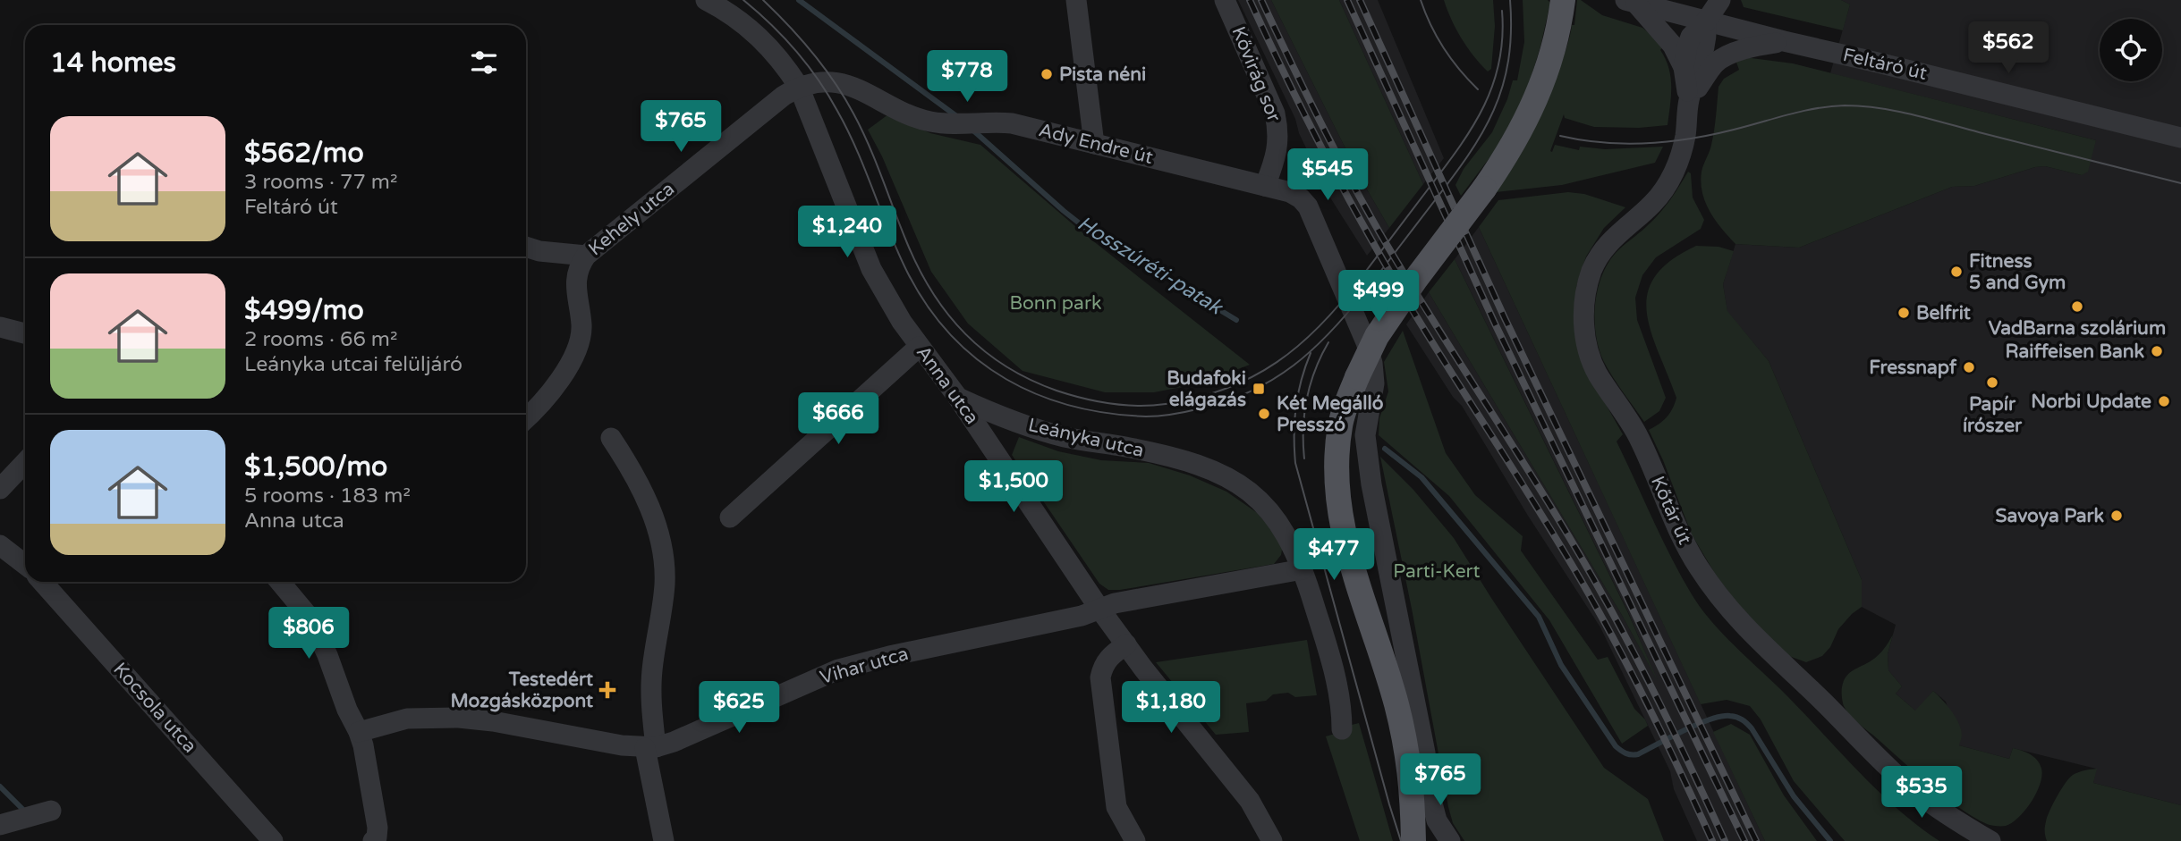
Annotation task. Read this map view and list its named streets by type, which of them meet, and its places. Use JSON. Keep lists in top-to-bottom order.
{
  "streets": {
    "street": [
      "Feltáró út",
      "Kővirág sor",
      "Ady Endre út",
      "Kehely utca",
      "Anna utca",
      "Leányka utca",
      "Kőtár út",
      "Vihar utca",
      "Kocsola utca"
    ]
  },
  "crossings": [
    ["Feltáró út", "Kőtár út"],
    ["Kővirág sor", "Ady Endre út"],
    ["Ady Endre út", "Kehely utca"],
    ["Ady Endre út", "Anna utca"],
    ["Kehely utca", "Anna utca"],
    ["Anna utca", "Leányka utca"],
    ["Anna utca", "Vihar utca"],
    ["Leányka utca", "Vihar utca"]
  ],
  "water": ["Hosszúréti-patak"],
  "parks": ["Bonn park", "Parti-Kert"],
  "places": {
    "other": [
      "Pista néni",
      "Fitness 5 and Gym",
      "VadBarna szolárium",
      "Belfrit",
      "Raiffeisen Bank",
      "Fressnapf",
      "Papír írószer",
      "Norbi Update",
      "Két Megálló Presszó",
      "Savoya Park"
    ],
    "transit": ["Budafoki elágazás"],
    "health": ["Testedért Mozgásközpont"]
  },
  "page": {
    "price": [
      "$562",
      "$778",
      "$765",
      "$545",
      "$1,240",
      "$499",
      "$666",
      "$1,500",
      "$477",
      "$806",
      "$625",
      "$1,180",
      "$765",
      "$535"
    ],
    "heading": "14 homes",
    "list": [
      {
        "name": "$562/mo",
        "note": "3 rooms · 77 m² · Feltáró út"
      },
      {
        "name": "$499/mo",
        "note": "2 rooms · 66 m² · Leányka utcai felüljáró"
      },
      {
        "name": "$1,500/mo",
        "note": "5 rooms · 183 m² · Anna utca"
      }
    ]
  }
}
